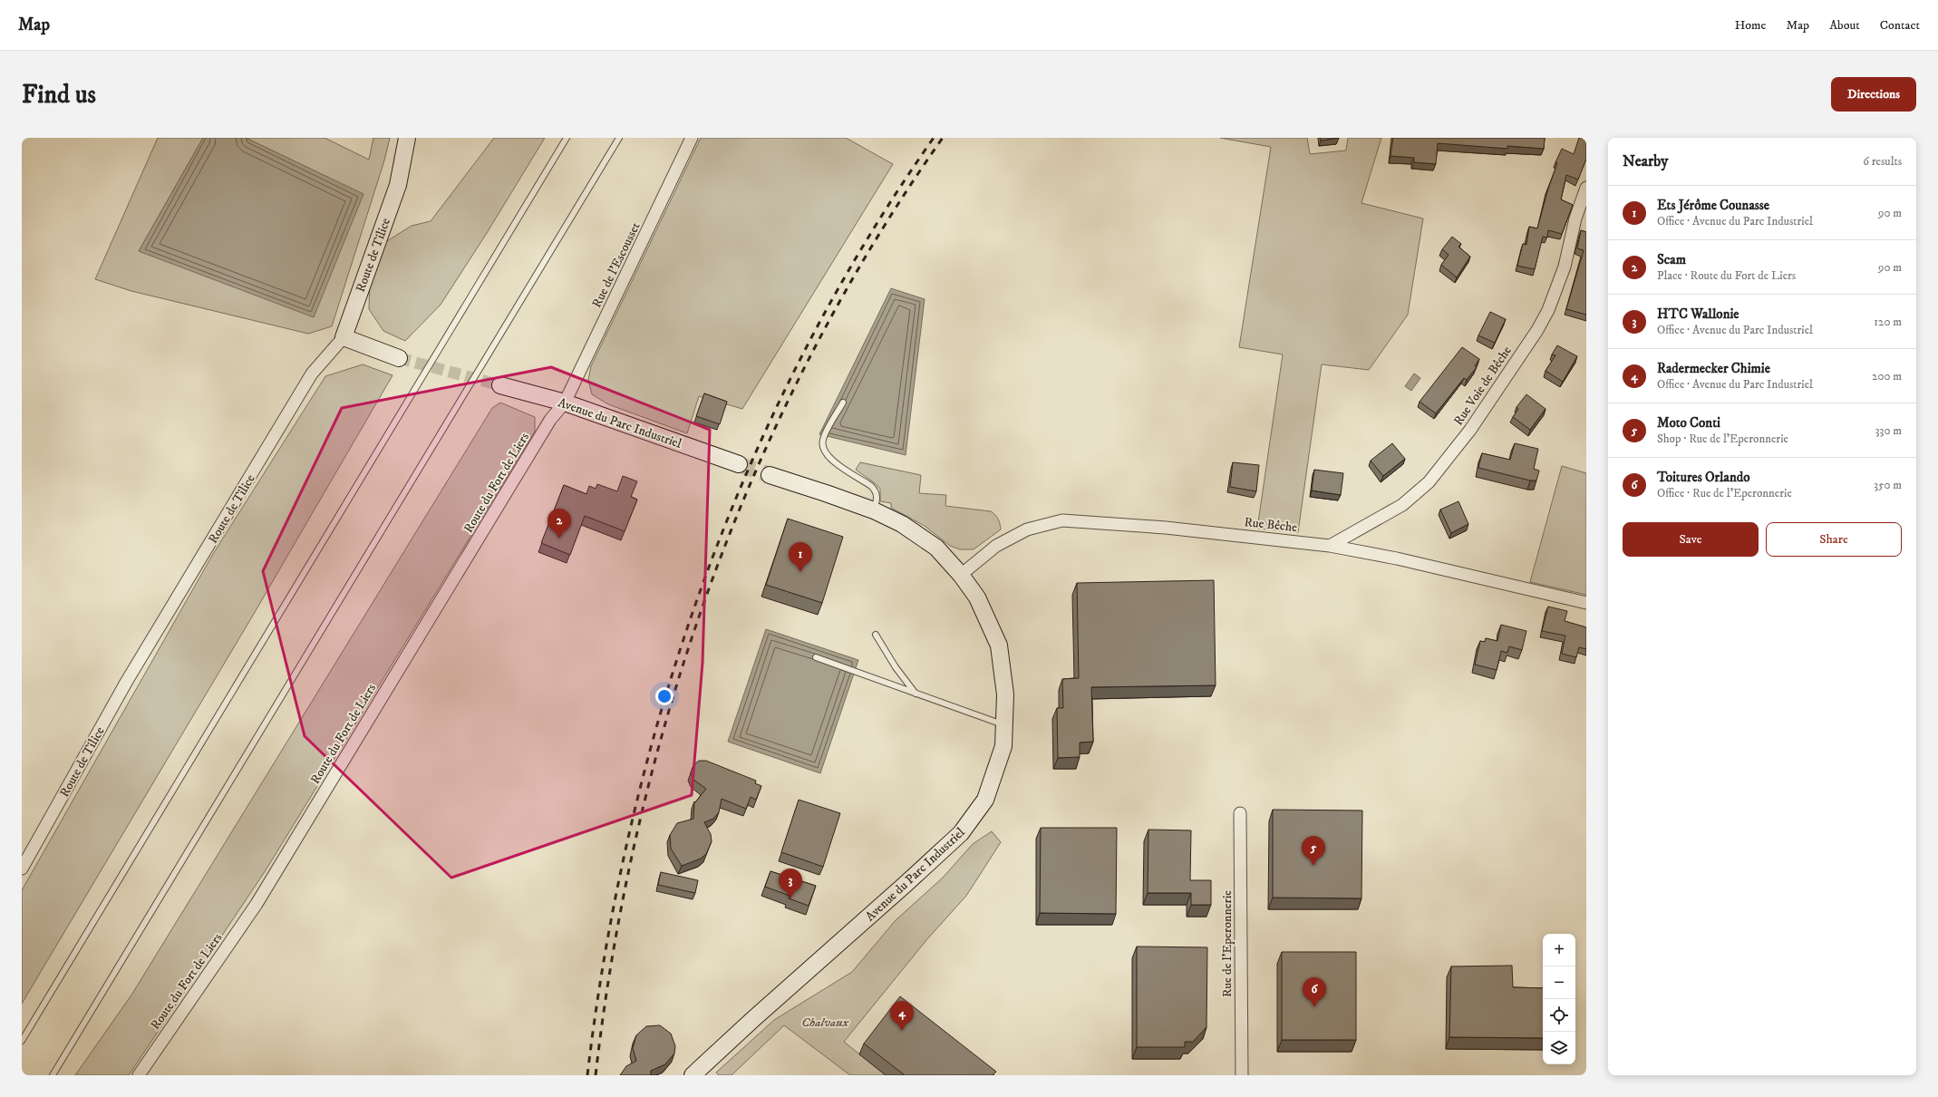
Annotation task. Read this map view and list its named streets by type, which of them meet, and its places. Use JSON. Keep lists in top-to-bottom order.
{
  "streets": {
    "street": [
      "Route de Tilice",
      "Rue de l'Escousset",
      "Rue Voie de Bêche",
      "Avenue du Parc Industriel",
      "Route du Fort de Liers",
      "Rue Bêche",
      "Rue de l'Eperonnerie"
    ]
  },
  "crossings": [
    ["Rue de l'Escousset", "Avenue du Parc Industriel"],
    ["Rue de l'Escousset", "Route du Fort de Liers"],
    ["Rue Voie de Bêche", "Rue Bêche"],
    ["Avenue du Parc Industriel", "Route du Fort de Liers"],
    ["Avenue du Parc Industriel", "Rue Bêche"]
  ],
  "parks": ["Chalvaux"],
  "page": {
    "header": "Map",
    "nav": [
      "Home",
      "Map",
      "About",
      "Contact"
    ],
    "buttons": [
      "Directions",
      ["Save", "Share"]
    ],
    "title": "Find us",
    "heading": ["Nearby", "6 results"],
    "list": [
      {
        "mark": "1",
        "name": "Ets Jérôme Counasse",
        "note": "Office · Avenue du Parc Industriel",
        "value": "90 m"
      },
      {
        "mark": "2",
        "name": "Scam",
        "note": "Place · Route du Fort de Liers",
        "value": "90 m"
      },
      {
        "mark": "3",
        "name": "HTC Wallonie",
        "note": "Office · Avenue du Parc Industriel",
        "value": "120 m"
      },
      {
        "mark": "4",
        "name": "Radermecker Chimie",
        "note": "Office · Avenue du Parc Industriel",
        "value": "200 m"
      },
      {
        "mark": "5",
        "name": "Moto Conti",
        "note": "Shop · Rue de l'Eperonnerie",
        "value": "330 m"
      },
      {
        "mark": "6",
        "name": "Toitures Orlando",
        "note": "Office · Rue de l'Eperonnerie",
        "value": "350 m"
      }
    ],
    "pins": [
      "2",
      "1",
      "5",
      "3",
      "6",
      "4"
    ],
    "map_buttons": ["+", "−"]
  }
}
